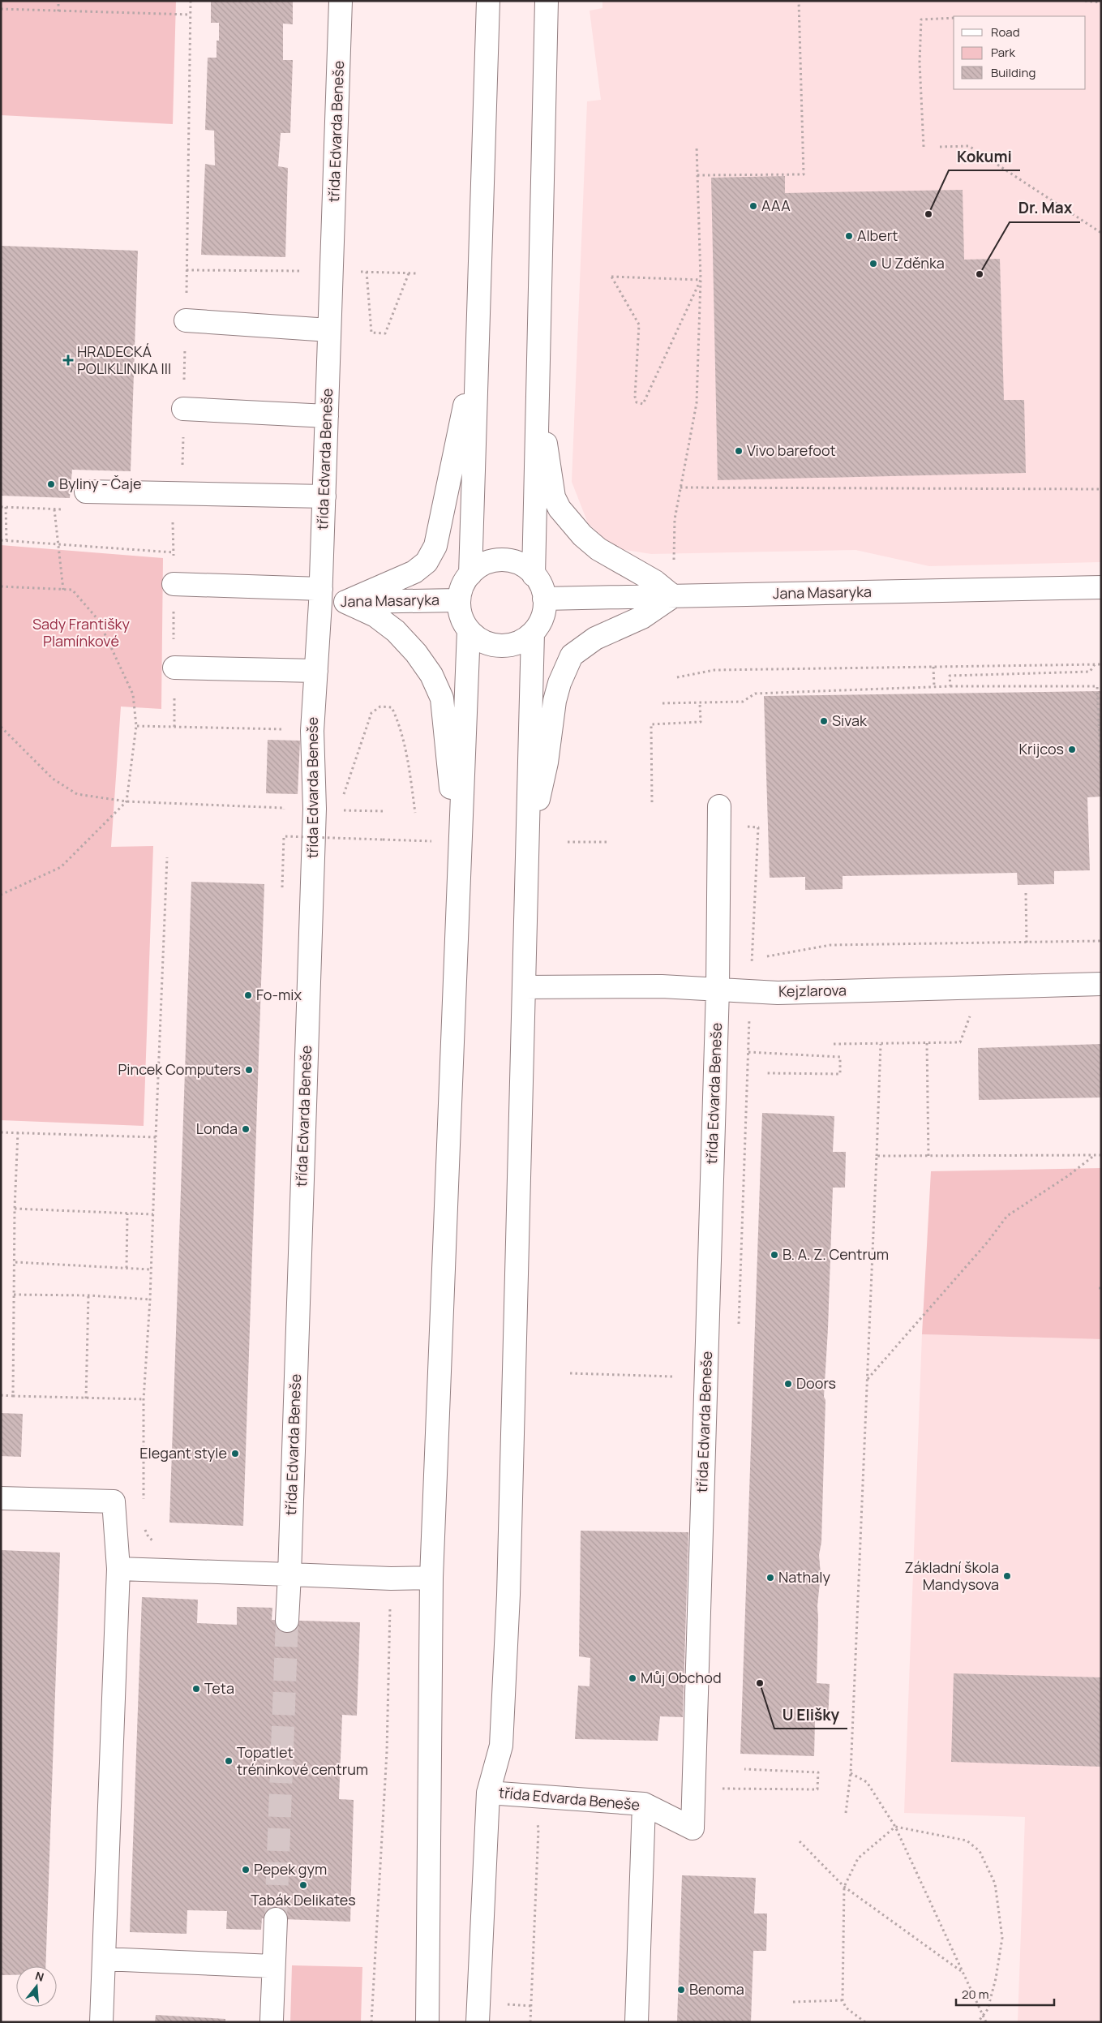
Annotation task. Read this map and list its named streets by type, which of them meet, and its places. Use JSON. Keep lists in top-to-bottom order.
{
  "streets": {
    "street": ["třída Edvarda Beneše", "Jana Masaryka", "Kejzlarova"]
  },
  "crossings": [
    ["třída Edvarda Beneše", "Jana Masaryka"],
    ["třída Edvarda Beneše", "Kejzlarova"]
  ],
  "parks": ["Sady Františky Plamínkové"],
  "places": {
    "other": [
      "AAA",
      "Kokumi",
      "Albert",
      "U Zděnka",
      "Dr. Max",
      "Vivo barefoot",
      "Byliny - Čaje",
      "Sivak",
      "Krijcos",
      "Fo-mix",
      "Pincek Computers",
      "Londa",
      "B. A. Z. Centrum",
      "Doors",
      "Elegant style",
      "Základní škola Mandysova",
      "Nathaly",
      "Můj Obchod",
      "U Elišky",
      "Teta",
      "Topatlet tréninkové centrum",
      "Pepek gym",
      "Tabák Delikates",
      "Benoma"
    ],
    "health": ["HRADECKÁ POLIKLINIKA III"]
  },
  "legend": ["Road", "Park", "Building"],
  "scale_bar": "20 m",
  "north": "top"
}
